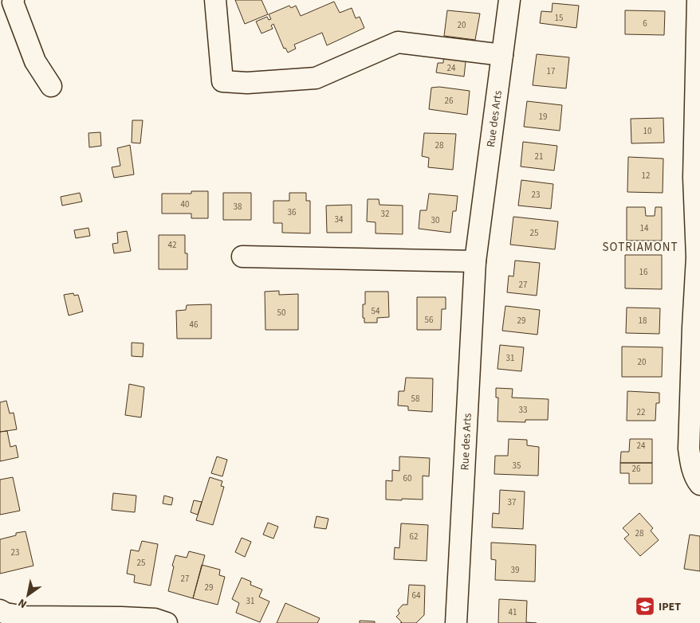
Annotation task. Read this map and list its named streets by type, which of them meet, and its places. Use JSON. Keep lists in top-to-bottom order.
{
  "streets": {
    "street": ["Rue des Arts"]
  },
  "districts": ["SOTRIAMONT"],
  "places": {
    "school or university": ["IPET"]
  },
  "house_numbers": [
    "15",
    "6",
    "20",
    "24",
    "17",
    "26",
    "19",
    "10",
    "28",
    "21",
    "12",
    "23",
    "40",
    "38",
    "36",
    "32",
    "34",
    "30",
    "14",
    "25",
    "42",
    "16",
    "27",
    "54",
    "50",
    "56",
    "29",
    "18",
    "46",
    "31",
    "20",
    "58",
    "33",
    "22",
    "24",
    "35",
    "26",
    "60",
    "37",
    "28",
    "62",
    "23",
    "25",
    "39",
    "27",
    "29",
    "64",
    "31",
    "41"
  ],
  "north": "bottom left"
}
